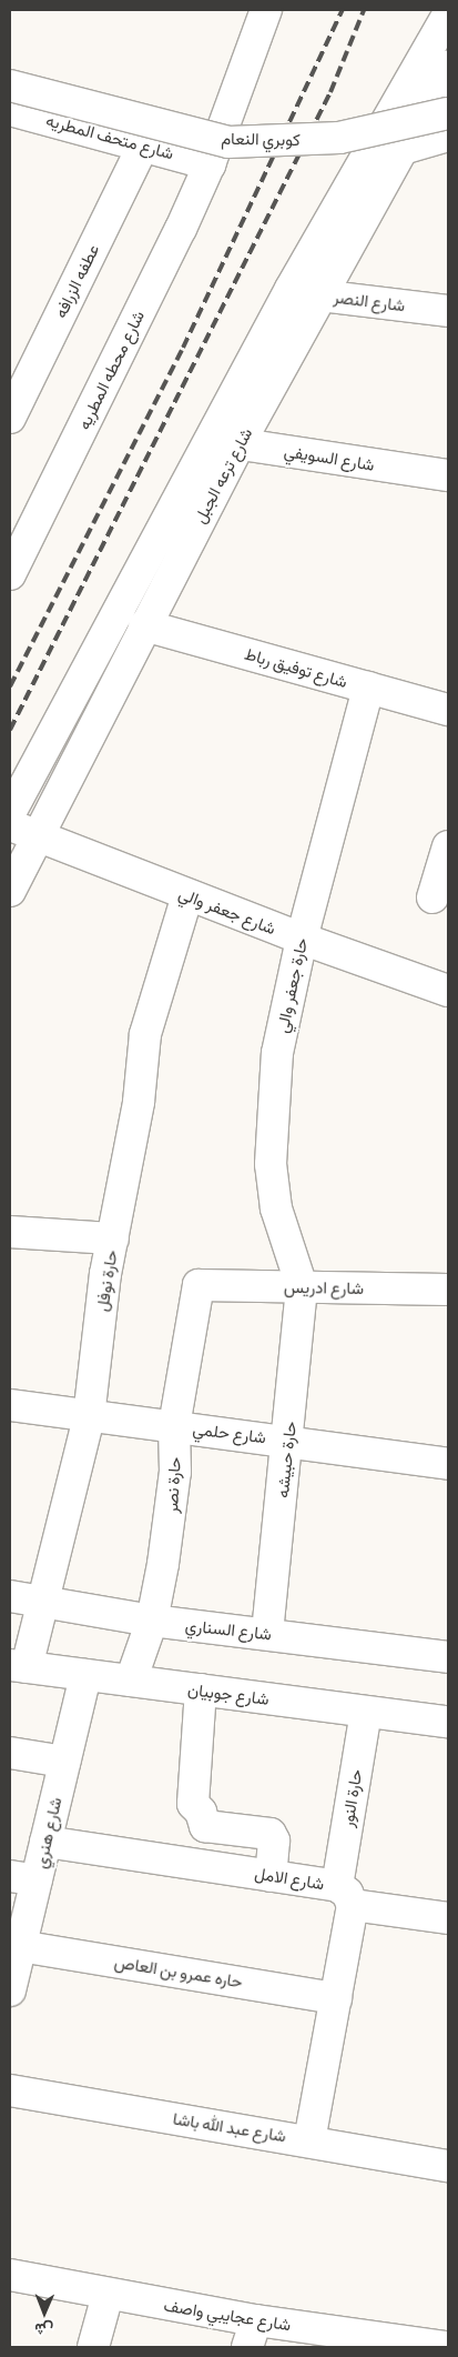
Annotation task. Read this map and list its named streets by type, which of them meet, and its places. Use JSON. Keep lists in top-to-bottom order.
{
  "streets": {
    "street": [
      "شارع متحف المطريه",
      "كوبري النعام",
      "عطفه الزرافه",
      "شارع النصر",
      "شارع محطه المطريه",
      "شارع السويفي",
      "شارع ترعه الجبل",
      "شارع توفيق رباط",
      "شارع جعفر والي",
      "حارة جعفر والي",
      "حارة نوفل",
      "شارع ادريس",
      "شارع حلمي",
      "حارة حبيشه",
      "حارة نصر",
      "شارع السناري",
      "شارع جوبيان",
      "حارة النور",
      "شارع هنري",
      "شارع الامل",
      "حاره عمرو بن العاص",
      "شارع عبد الله باشا",
      "شارع عجايبي واصف"
    ]
  },
  "crossings": [
    ["شارع متحف المطريه", "عطفه الزرافه"],
    ["شارع متحف المطريه", "شارع محطه المطريه"],
    ["شارع النصر", "شارع ترعه الجبل"],
    ["شارع السويفي", "شارع ترعه الجبل"],
    ["شارع ترعه الجبل", "شارع توفيق رباط"],
    ["شارع ترعه الجبل", "شارع جعفر والي"],
    ["شارع توفيق رباط", "حارة جعفر والي"],
    ["شارع جعفر والي", "حارة جعفر والي"],
    ["شارع جعفر والي", "حارة نوفل"],
    ["حارة جعفر والي", "شارع ادريس"],
    ["حارة جعفر والي", "حارة حبيشه"],
    ["حارة نوفل", "شارع حلمي"],
    ["حارة نوفل", "شارع السناري"],
    ["حارة نوفل", "شارع جوبيان"],
    ["شارع ادريس", "حارة حبيشه"],
    ["شارع ادريس", "حارة نصر"],
    ["شارع حلمي", "حارة حبيشه"],
    ["شارع حلمي", "حارة نصر"],
    ["حارة حبيشه", "شارع السناري"],
    ["حارة نصر", "شارع السناري"],
    ["حارة نصر", "شارع جوبيان"],
    ["شارع جوبيان", "حارة النور"],
    ["شارع جوبيان", "شارع هنري"],
    ["حارة النور", "شارع الامل"],
    ["شارع هنري", "شارع الامل"],
    ["شارع هنري", "حاره عمرو بن العاص"]
  ],
  "north": "bottom"
}
